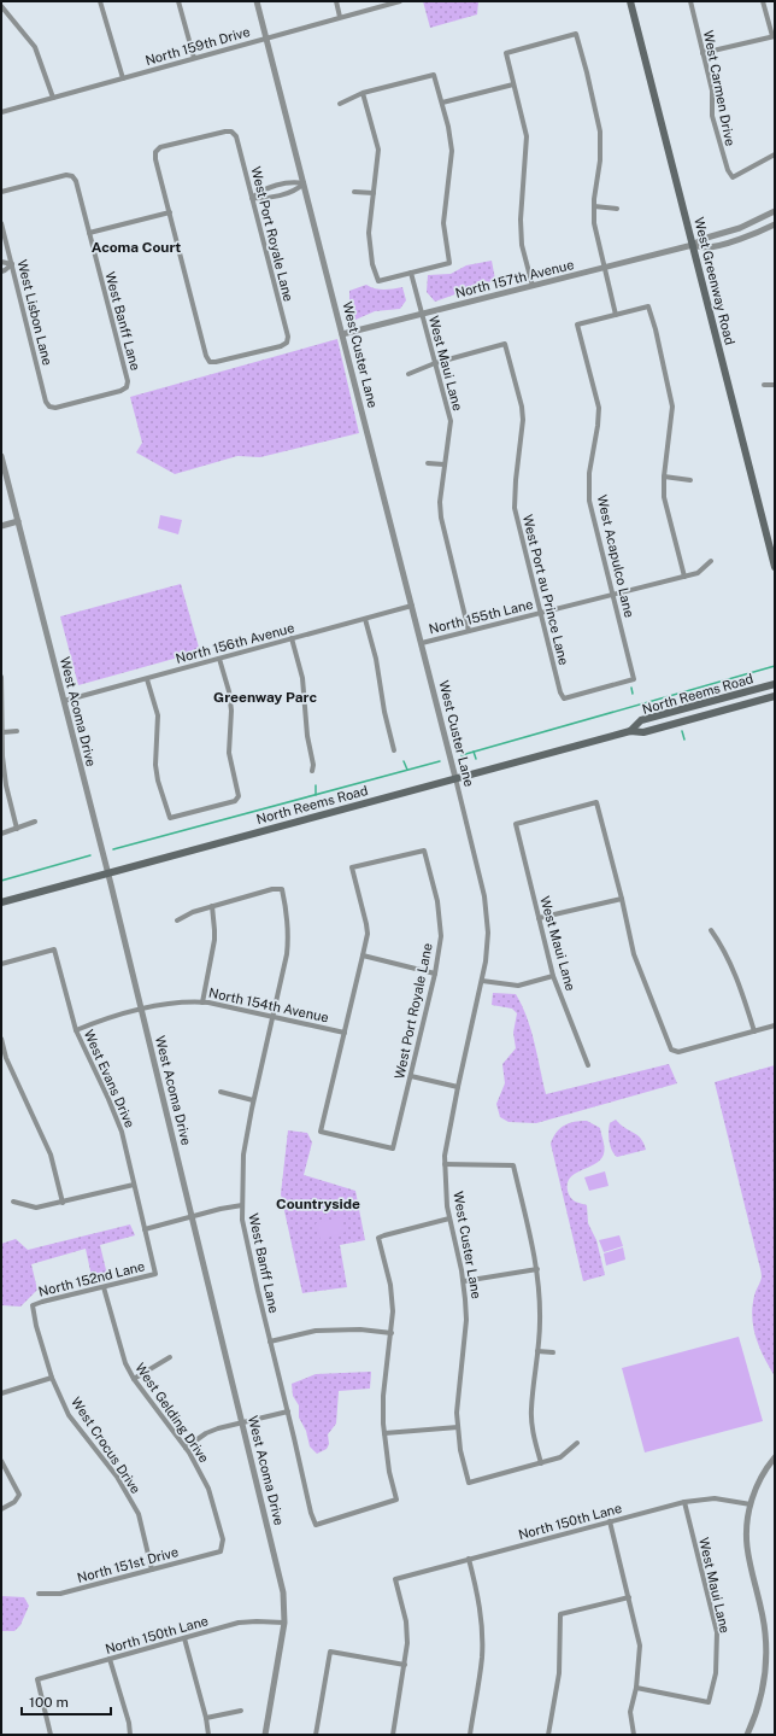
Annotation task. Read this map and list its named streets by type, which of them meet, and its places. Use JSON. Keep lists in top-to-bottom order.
{
  "streets": {
    "main road": ["West Greenway Road", "North Reems Road"],
    "street": [
      "North 159th Drive",
      "West Carmen Drive",
      "West Port Royale Lane",
      "North 157th Avenue",
      "West Lisbon Lane",
      "West Banff Lane",
      "West Custer Lane",
      "West Maui Lane",
      "West Acapulco Lane",
      "West Port au Prince Lane",
      "North 155th Lane",
      "North 156th Avenue",
      "West Acoma Drive",
      "North 154th Avenue",
      "West Evans Drive",
      "North 152nd Lane",
      "West Gelding Drive",
      "West Crocus Drive",
      "North 150th Lane",
      "North 151st Drive"
    ]
  },
  "crossings": [
    ["North 159th Drive", "West Custer Lane"],
    ["West Port Royale Lane", "North 154th Avenue"],
    ["North 157th Avenue", "West Greenway Road"],
    ["North 157th Avenue", "West Custer Lane"],
    ["North 157th Avenue", "West Maui Lane"],
    ["West Lisbon Lane", "West Banff Lane"],
    ["West Banff Lane", "North 154th Avenue"],
    ["West Custer Lane", "North 155th Lane"],
    ["West Custer Lane", "North 156th Avenue"],
    ["West Custer Lane", "North Reems Road"],
    ["West Maui Lane", "West Port au Prince Lane"],
    ["West Maui Lane", "North 155th Lane"],
    ["West Maui Lane", "North 150th Lane"],
    ["West Acapulco Lane", "West Port au Prince Lane"],
    ["West Acapulco Lane", "North 155th Lane"],
    ["West Port au Prince Lane", "North 155th Lane"],
    ["North 156th Avenue", "West Acoma Drive"],
    ["North Reems Road", "West Acoma Drive"],
    ["West Acoma Drive", "North 154th Avenue"],
    ["West Acoma Drive", "North 150th Lane"],
    ["North 154th Avenue", "West Evans Drive"],
    ["West Evans Drive", "North 152nd Lane"],
    ["North 152nd Lane", "West Gelding Drive"],
    ["North 152nd Lane", "West Crocus Drive"],
    ["West Gelding Drive", "North 151st Drive"],
    ["West Crocus Drive", "North 151st Drive"]
  ],
  "districts": ["Acoma Court", "Greenway Parc", "Countryside"],
  "scale_bar": "100 m"
}
